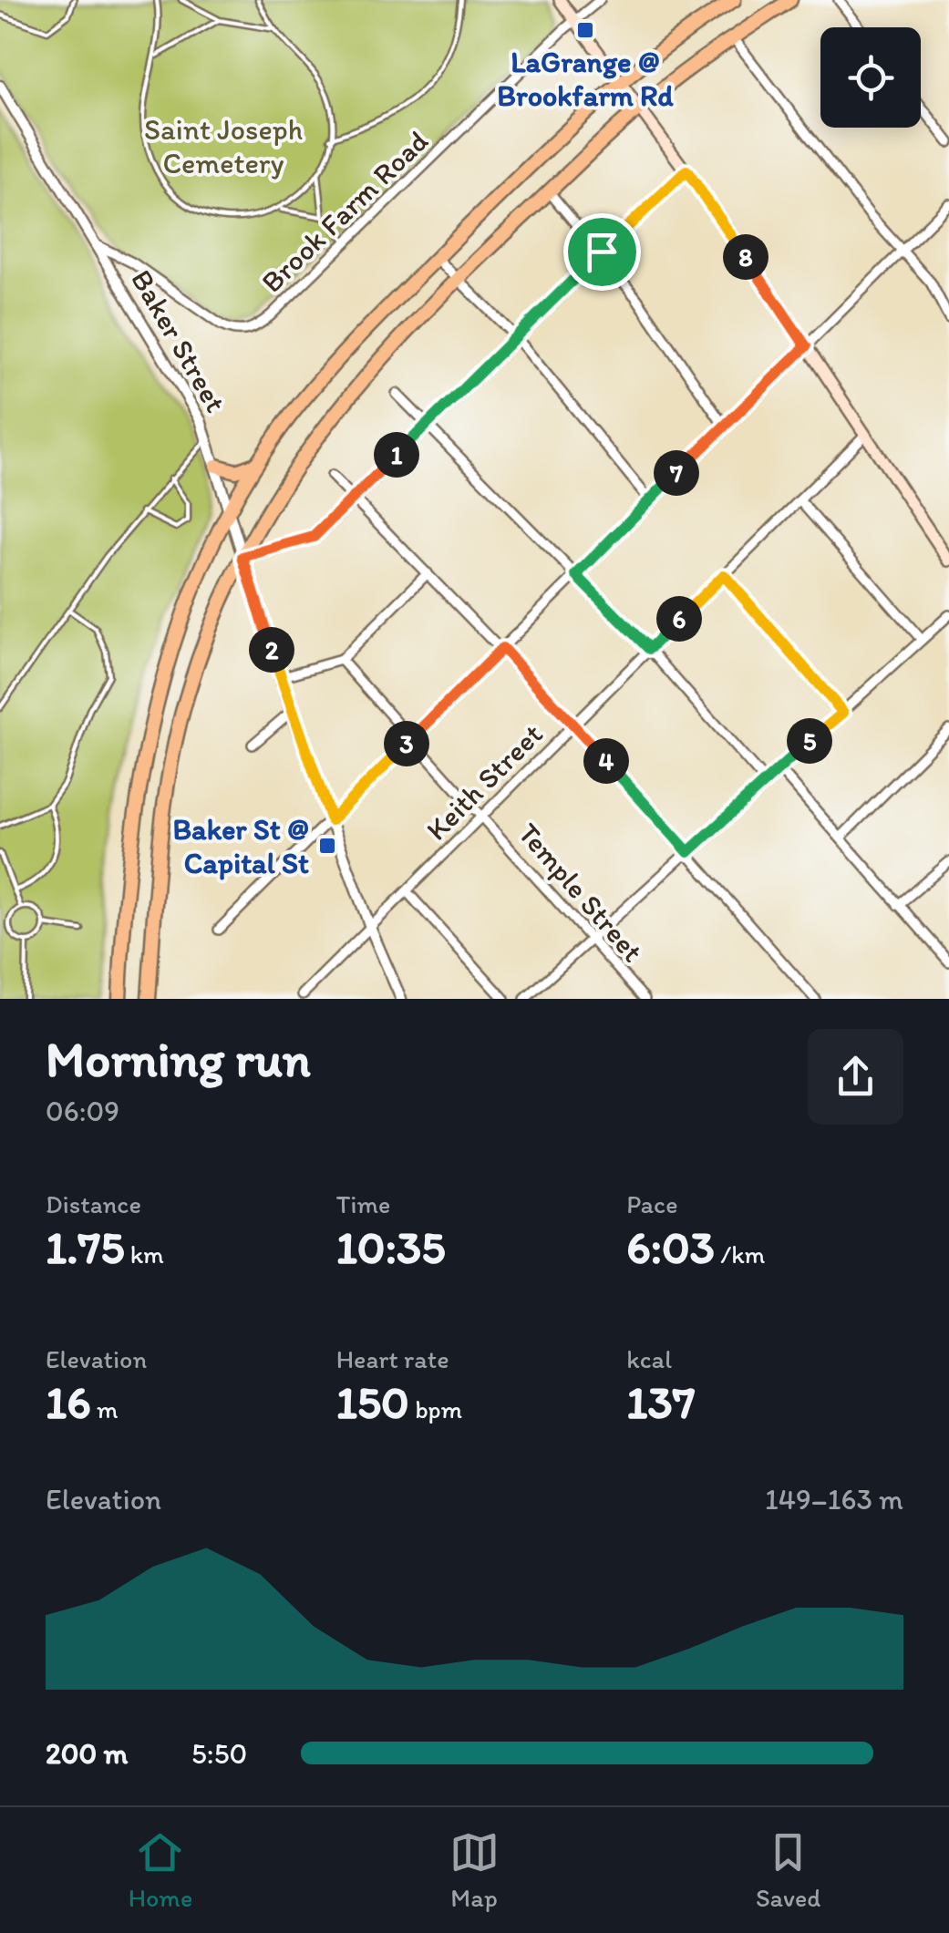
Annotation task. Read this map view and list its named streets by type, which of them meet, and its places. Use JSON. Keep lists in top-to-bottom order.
{
  "streets": {
    "street": [
      "Brook Farm Road",
      "Baker Street",
      "Keith Street",
      "Temple Street"
    ]
  },
  "crossings": [
    ["Brook Farm Road", "Baker Street"],
    ["Baker Street", "Keith Street"],
    ["Keith Street", "Temple Street"]
  ],
  "parks": ["Saint Joseph Cemetery"],
  "places": {
    "transit": ["LaGrange @ Brookfarm Rd", "Baker St @ Capital St"]
  },
  "page": {
    "pins": [
      "8",
      "1",
      "7",
      "6",
      "2",
      "5",
      "3",
      "4"
    ],
    "heading": ["Morning run", "06:09"],
    "stats": [
      ["Distance", "1.75 km"],
      ["Time", "10:35"],
      ["Pace", "6:03 /km"],
      ["Elevation", "16 m"],
      ["Heart rate", "150 bpm"],
      ["kcal", "137"]
    ],
    "chart": ["Elevation", "149–163 m"],
    "list": [
      {
        "name": "200 m",
        "note": "5:50"
      }
    ],
    "tabs": ["Home", "Map", "Saved"]
  }
}
